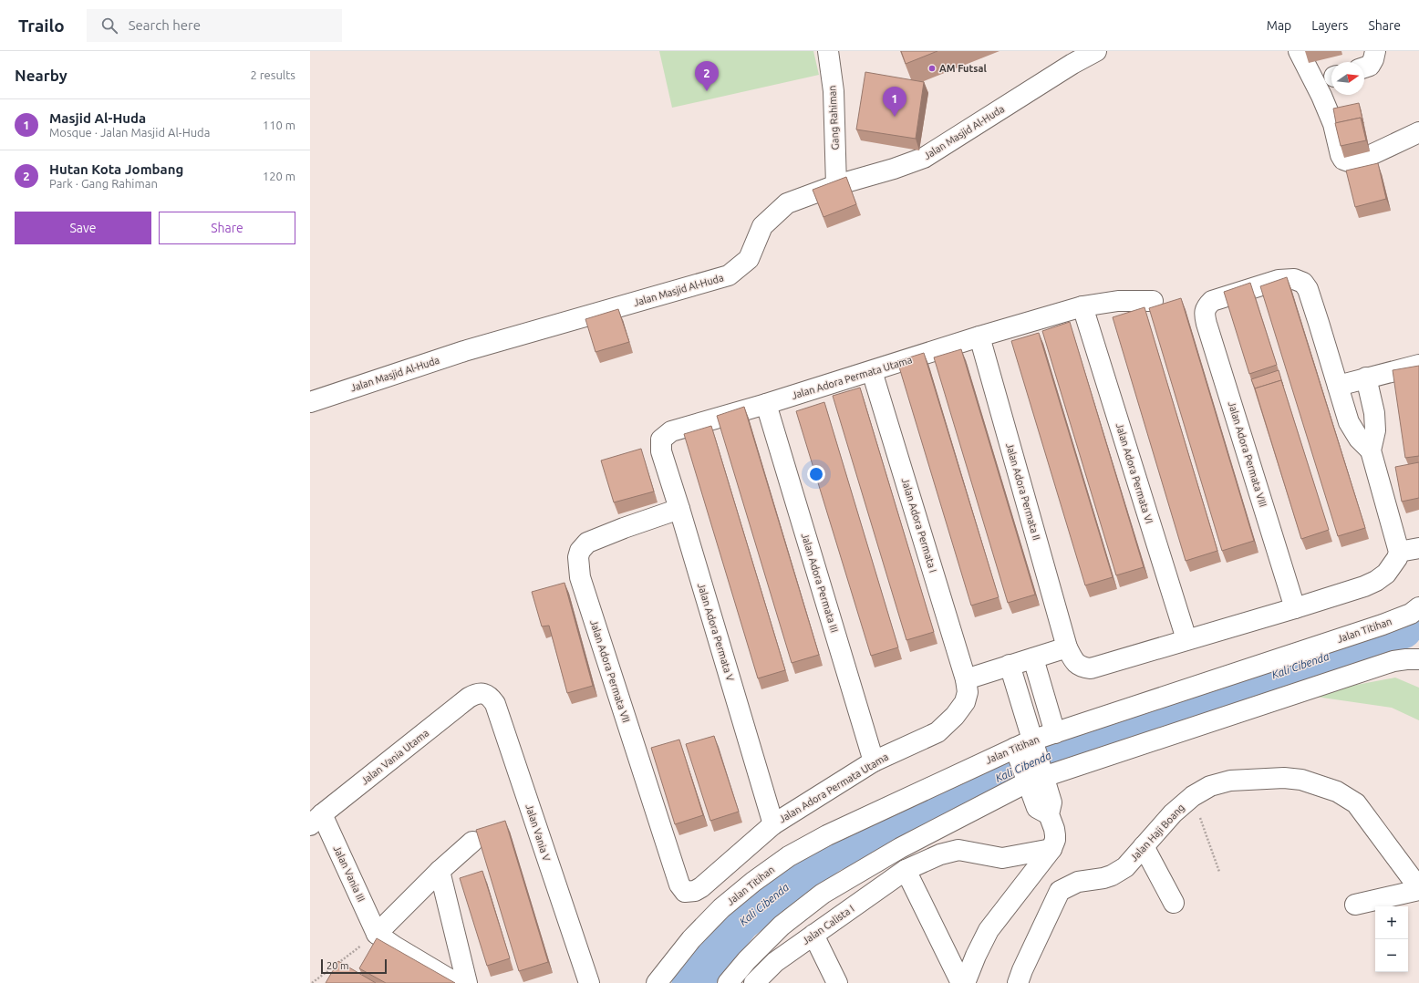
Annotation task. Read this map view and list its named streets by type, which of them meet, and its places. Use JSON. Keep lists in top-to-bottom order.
{
  "streets": {
    "street": [
      "Gang Rahiman",
      "Jalan Masjid Al-Huda",
      "Jalan Adora Permata Utama",
      "Jalan Adora Permata VIII",
      "Jalan Adora Permata VI",
      "Jalan Adora Permata II",
      "Jalan Adora Permata I",
      "Jalan Adora Permata III",
      "Jalan Titihan",
      "Jalan Adora Permata V",
      "Jalan Adora Permata VII",
      "Jalan Vania Utama",
      "Jalan Vania V",
      "Jalan Haji Boang",
      "Jalan Vania III",
      "Jalan Calista I"
    ]
  },
  "crossings": [
    ["Gang Rahiman", "Jalan Masjid Al-Huda"],
    ["Jalan Adora Permata Utama", "Jalan Adora Permata VI"],
    ["Jalan Adora Permata Utama", "Jalan Adora Permata II"],
    ["Jalan Adora Permata Utama", "Jalan Adora Permata I"],
    ["Jalan Adora Permata Utama", "Jalan Adora Permata III"],
    ["Jalan Adora Permata Utama", "Jalan Adora Permata V"],
    ["Jalan Adora Permata Utama", "Jalan Adora Permata VII"],
    ["Jalan Adora Permata VIII", "Jalan Adora Permata II"],
    ["Jalan Adora Permata VI", "Jalan Adora Permata II"],
    ["Jalan Adora Permata V", "Jalan Adora Permata VII"],
    ["Jalan Vania Utama", "Jalan Vania V"],
    ["Jalan Vania Utama", "Jalan Vania III"]
  ],
  "water": ["Kali Cibenda"],
  "places": ["AM Futsal"],
  "scale_bar": "20 m",
  "north": "right",
  "page": {
    "header": "Trailo",
    "search": "Search here",
    "nav": ["Map", "Layers", "Share"],
    "heading": ["Nearby", "2 results"],
    "pins": ["2", "1"],
    "list": [
      {
        "mark": "1",
        "name": "Masjid Al-Huda",
        "note": "Mosque · Jalan Masjid Al-Huda",
        "value": "110 m"
      },
      {
        "mark": "2",
        "name": "Hutan Kota Jombang",
        "note": "Park · Gang Rahiman",
        "value": "120 m"
      }
    ],
    "buttons": ["Save", "Share"],
    "map_buttons": ["+", "−"],
    "scale": "20 m"
  }
}
